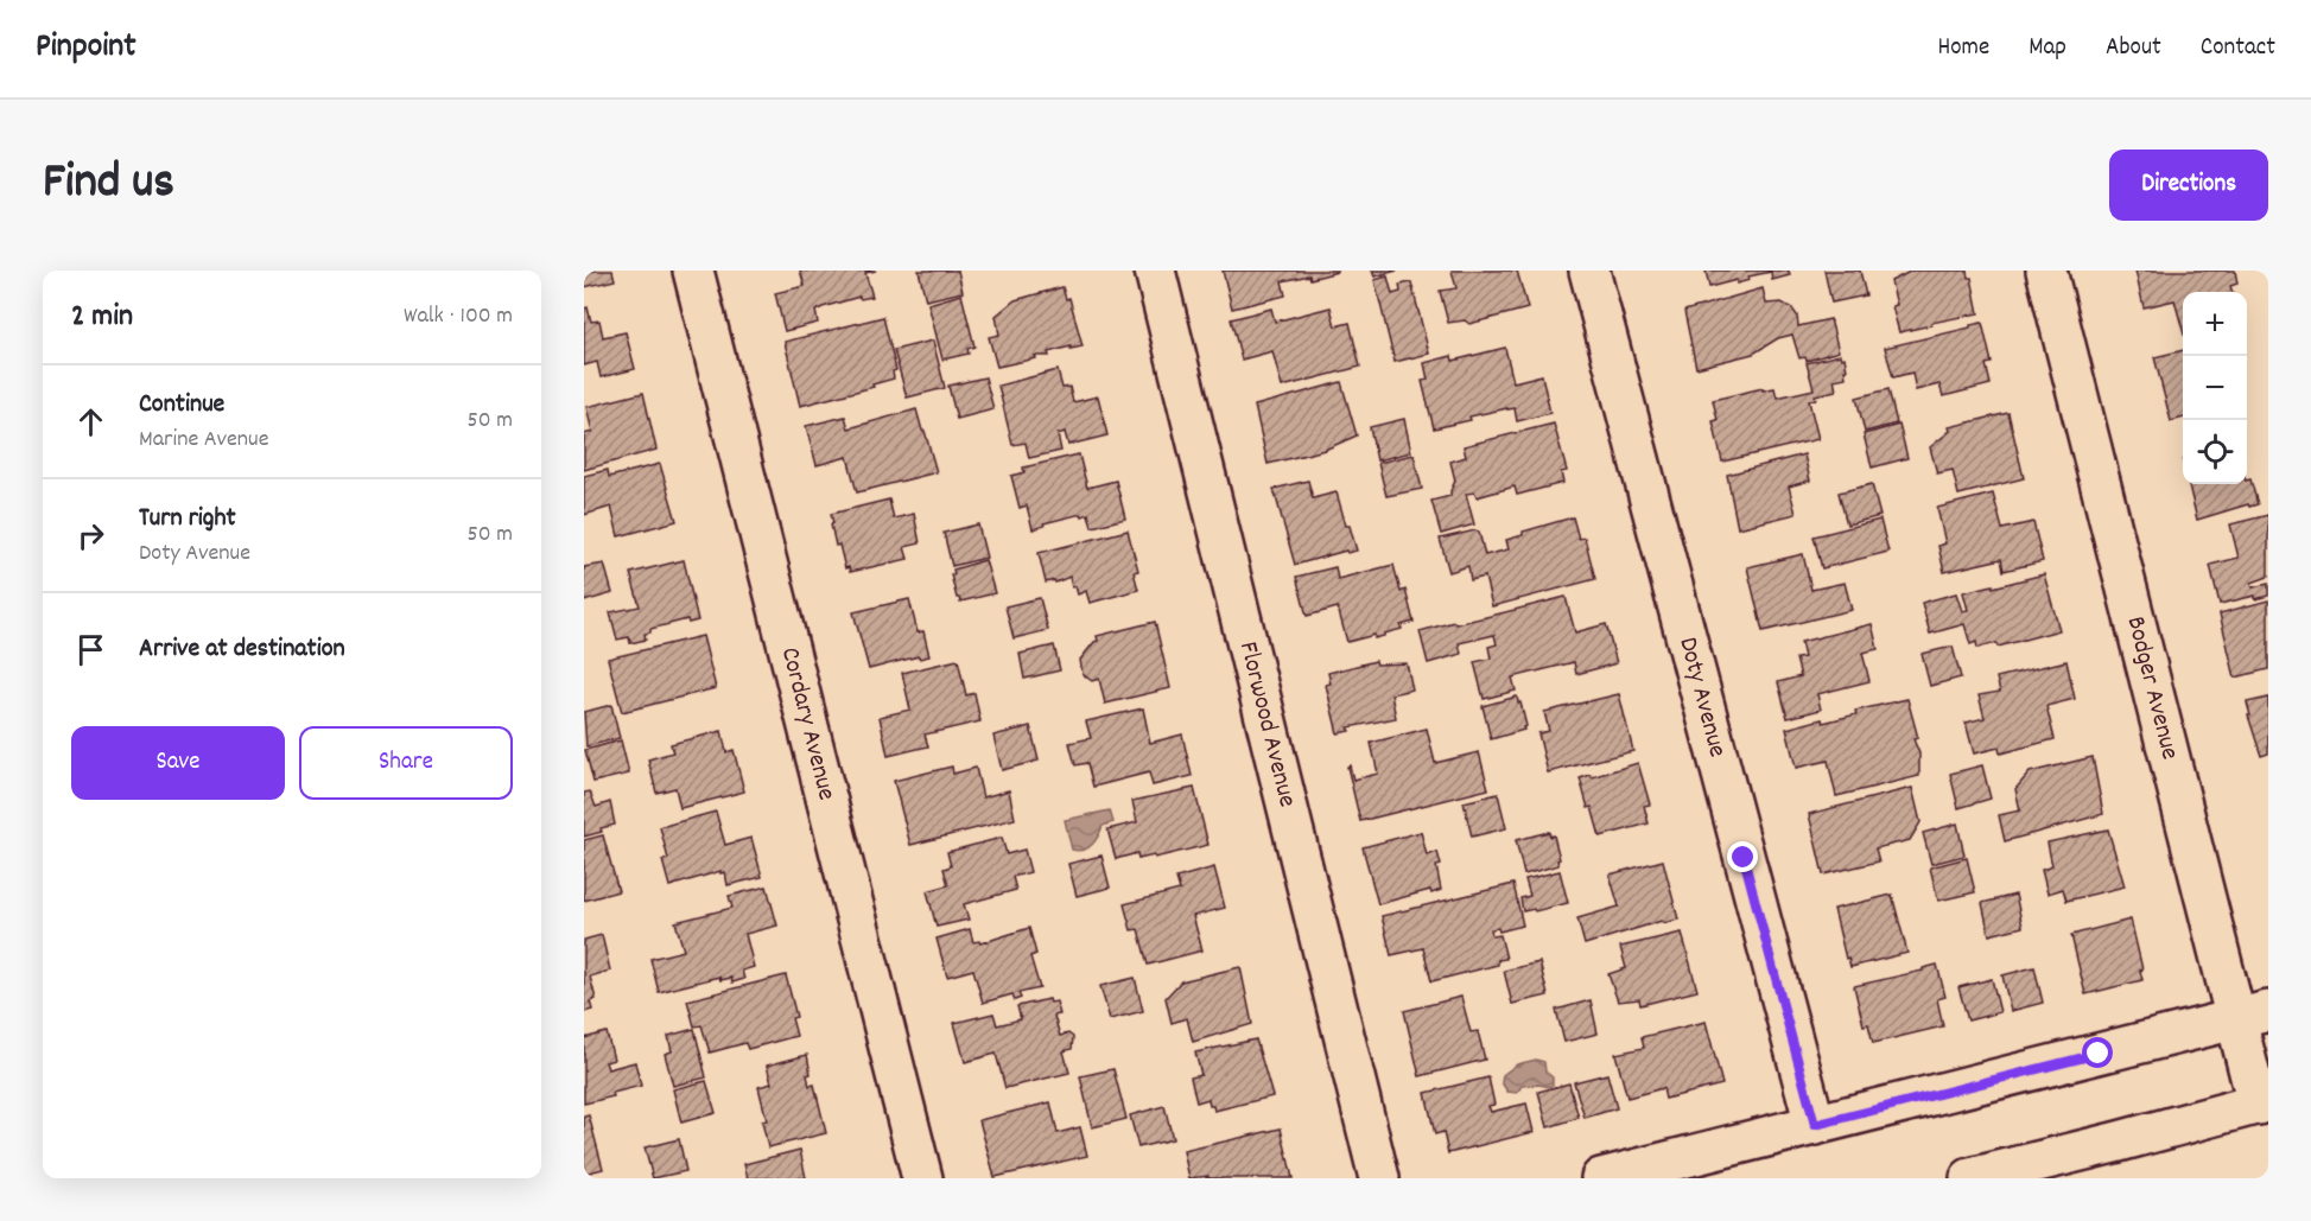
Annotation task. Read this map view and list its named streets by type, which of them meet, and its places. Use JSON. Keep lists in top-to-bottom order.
{
  "streets": {
    "street": [
      "Bodger Avenue",
      "Doty Avenue",
      "Cordary Avenue",
      "Florwood Avenue"
    ]
  },
  "page": {
    "header": "Pinpoint",
    "nav": [
      "Home",
      "Map",
      "About",
      "Contact"
    ],
    "title": "Find us",
    "buttons": [
      "Directions",
      ["Save", "Share"]
    ],
    "heading": ["2 min", "Walk · 100 m"],
    "map_buttons": ["+", "−"],
    "list": [
      ["Continue", "Marine Avenue", "50 m"],
      ["Turn right", "Doty Avenue", "50 m"],
      "Arrive at destination"
    ]
  }
}
